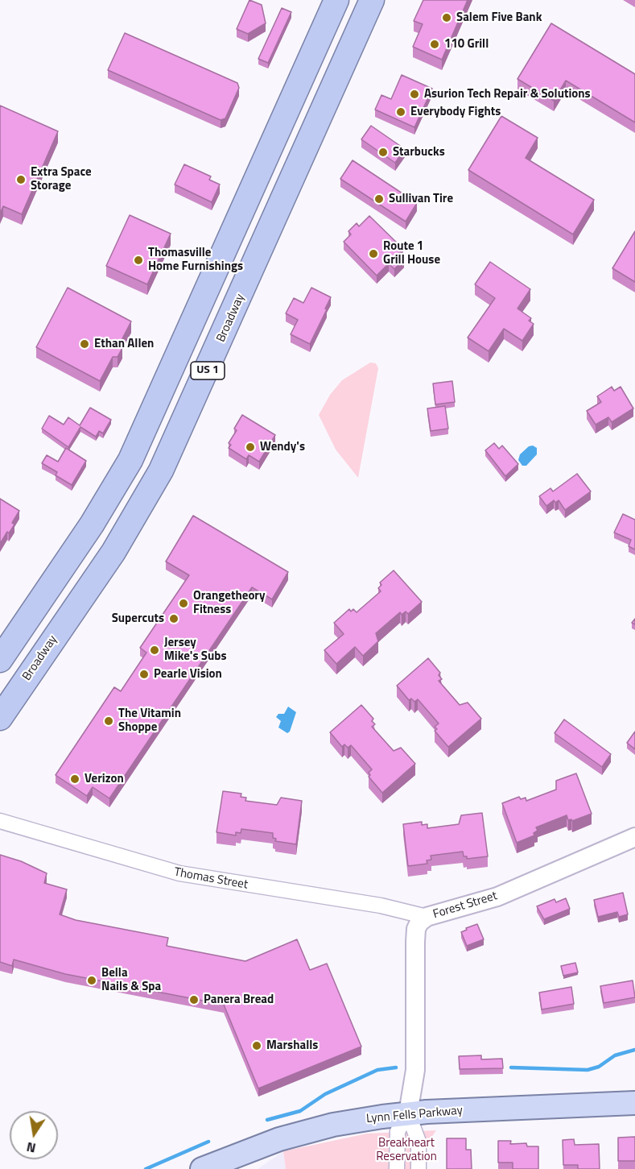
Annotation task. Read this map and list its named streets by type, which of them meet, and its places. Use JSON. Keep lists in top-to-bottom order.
{
  "streets": {
    "highway": ["Broadway", "US 1"],
    "main road": ["Lynn Fells Parkway"],
    "street": ["Thomas Street", "Forest Street"]
  },
  "crossings": [
    ["Thomas Street", "Forest Street"],
    ["Forest Street", "Lynn Fells Parkway"]
  ],
  "parks": ["Breakheart Reservation"],
  "places": [
    "Salem Five Bank",
    "110 Grill",
    "Asurion Tech Repair & Solutions",
    "Everybody Fights",
    "Starbucks",
    "Extra Space Storage",
    "Sullivan Tire",
    "Route 1 Grill House",
    "Thomasville Home Furnishings",
    "Ethan Allen",
    "Wendy's",
    "Orangetheory Fitness",
    "Supercuts",
    "Jersey Mike's Subs",
    "Pearle Vision",
    "The Vitamin Shoppe",
    "Verizon",
    "Bella Nails & Spa",
    "Panera Bread",
    "Marshalls"
  ],
  "north": "bottom"
}
